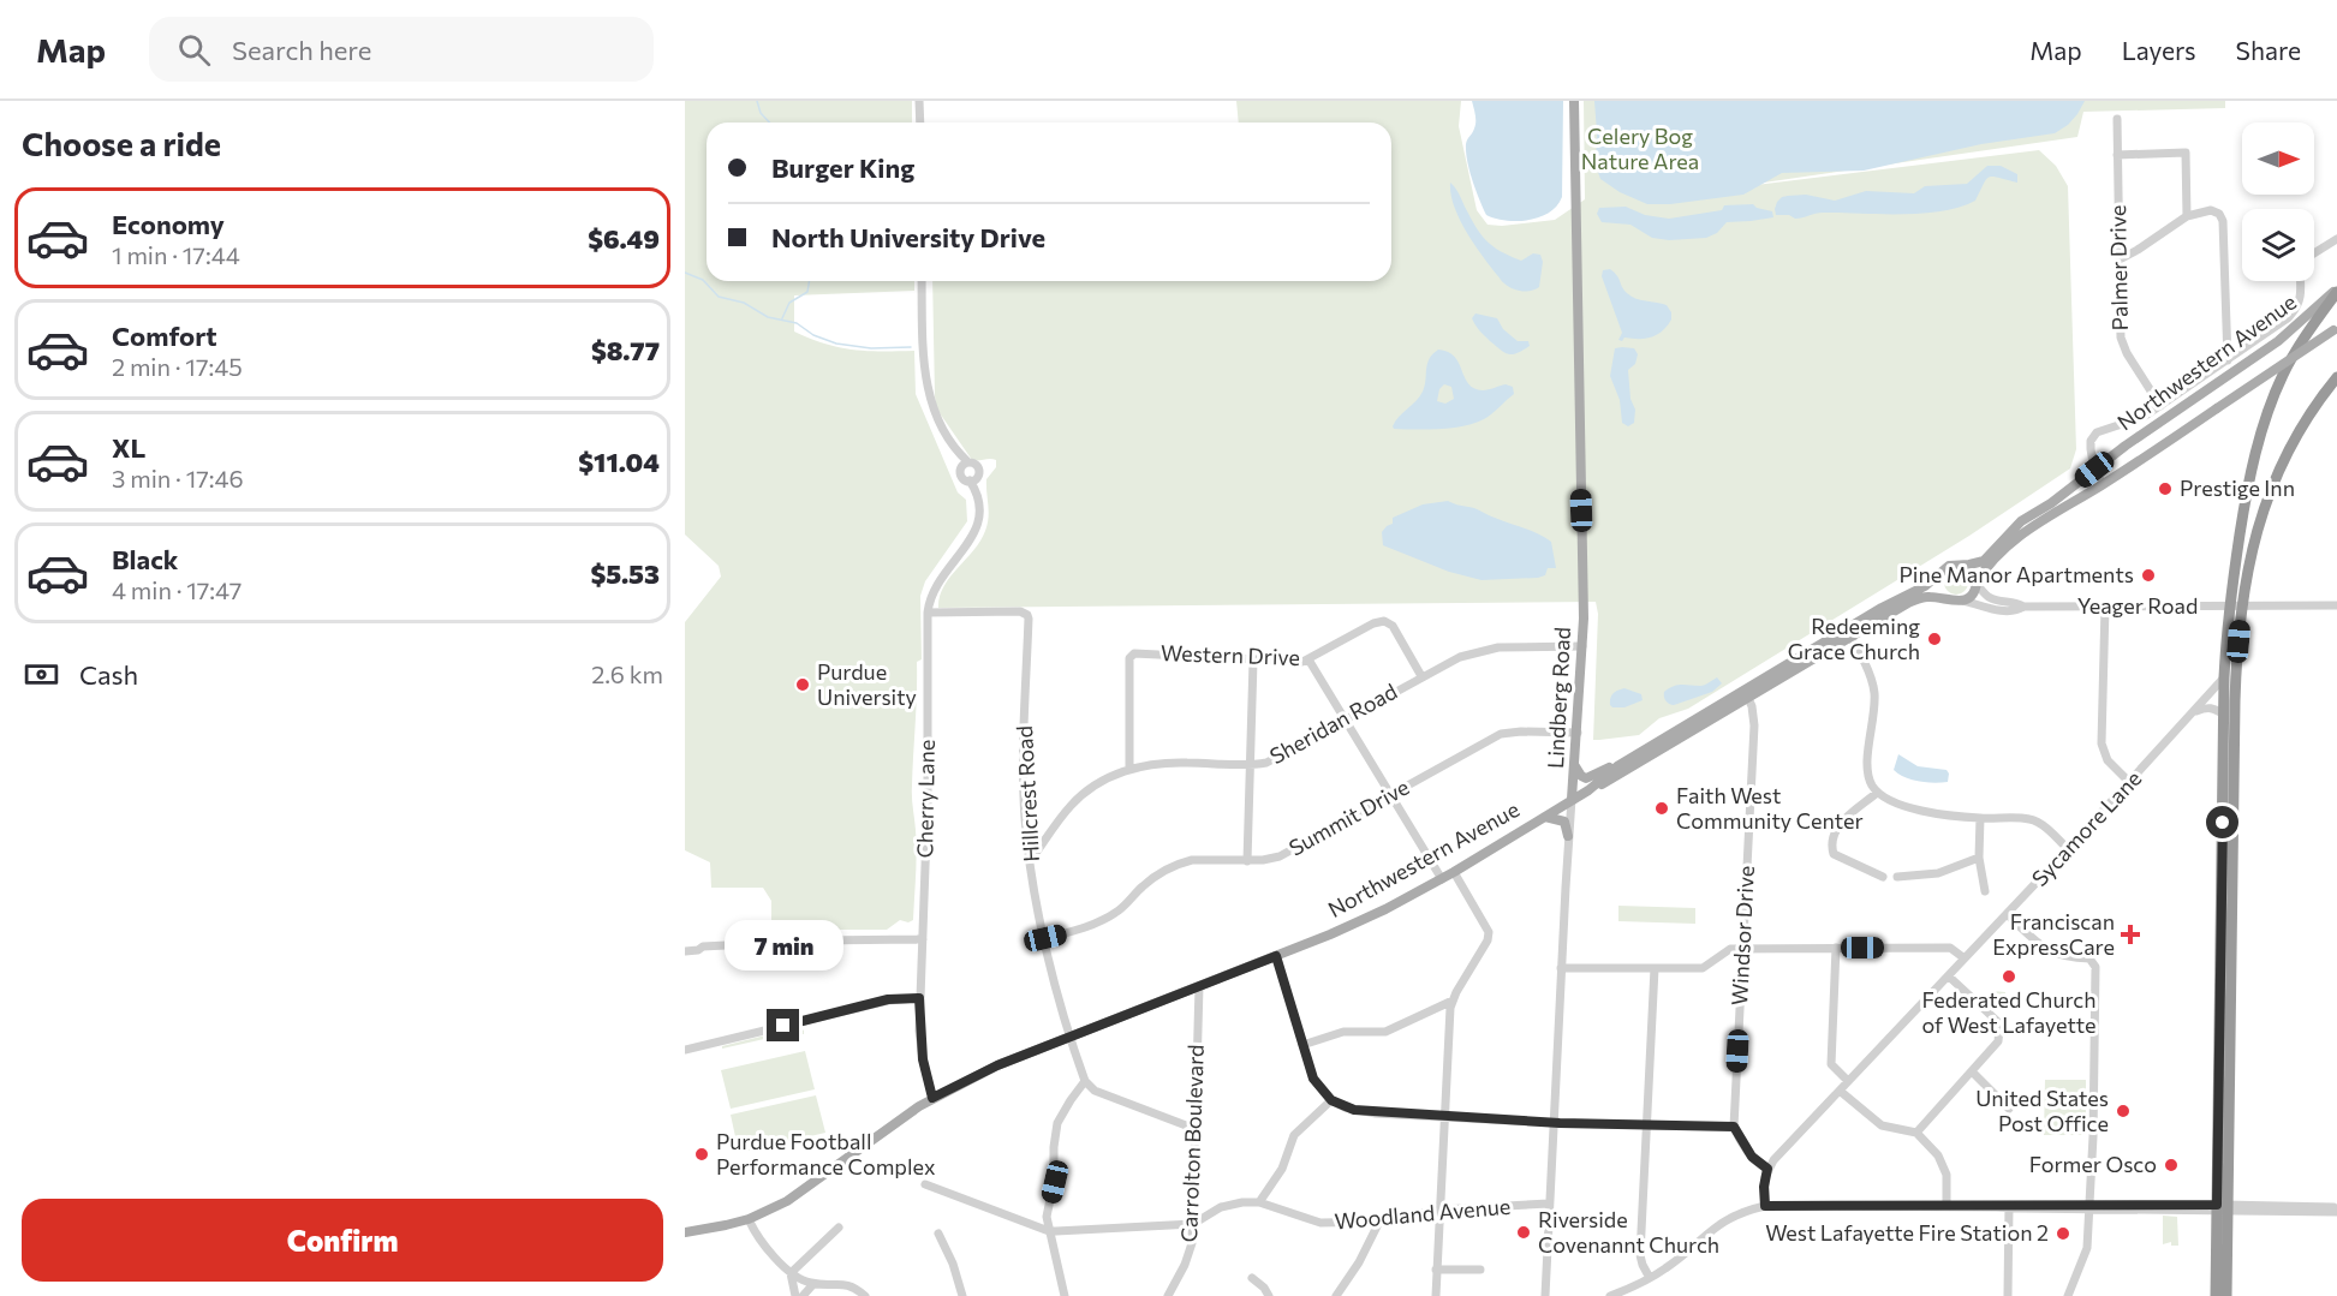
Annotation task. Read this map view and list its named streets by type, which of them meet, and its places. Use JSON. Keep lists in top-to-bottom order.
{
  "streets": {
    "main road": ["Northwestern Avenue", "Lindberg Road"],
    "street": [
      "Palmer Drive",
      "Yeager Road",
      "Western Drive",
      "Sheridan Road",
      "Hillcrest Road",
      "Cherry Lane",
      "Summit Drive",
      "Sycamore Lane",
      "Windsor Drive",
      "Carrolton Boulevard",
      "Woodland Avenue"
    ]
  },
  "crossings": [
    ["Northwestern Avenue", "Yeager Road"],
    ["Northwestern Avenue", "Lindberg Road"],
    ["Northwestern Avenue", "Hillcrest Road"],
    ["Northwestern Avenue", "Cherry Lane"],
    ["Northwestern Avenue", "Windsor Drive"],
    ["Northwestern Avenue", "Carrolton Boulevard"],
    ["Western Drive", "Sheridan Road"],
    ["Lindberg Road", "Sheridan Road"],
    ["Lindberg Road", "Summit Drive"],
    ["Lindberg Road", "Woodland Avenue"],
    ["Sheridan Road", "Hillcrest Road"],
    ["Hillcrest Road", "Cherry Lane"],
    ["Hillcrest Road", "Summit Drive"],
    ["Carrolton Boulevard", "Woodland Avenue"]
  ],
  "parks": ["Celery Bog Nature Area"],
  "places": {
    "other": [
      "Prestige Inn",
      "Pine Manor Apartments",
      "Redeeming Grace Church",
      "Purdue University",
      "Faith West Community Center",
      "Federated Church of West Lafayette",
      "United States Post Office",
      "Purdue Football Performance Complex",
      "Former Osco",
      "Riverside Covenannt Church",
      "West Lafayette Fire Station 2"
    ],
    "health": ["Franciscan ExpressCare"]
  },
  "north": "right",
  "page": {
    "header": "Map",
    "search": "Search here",
    "nav": ["Map", "Layers", "Share"],
    "heading": "Choose a ride",
    "banner": ["Burger King", "North University Drive"],
    "list": [
      {
        "name": "Economy",
        "note": "1 min · 17:44",
        "value": "$6.49"
      },
      {
        "name": "Comfort",
        "note": "2 min · 17:45",
        "value": "$8.77"
      },
      {
        "name": "XL",
        "note": "3 min · 17:46",
        "value": "$11.04"
      },
      {
        "name": "Black",
        "note": "4 min · 17:47",
        "value": "$5.53"
      }
    ],
    "pay": ["Cash", "2.6 km"],
    "bubble": "7 min",
    "buttons": "Confirm"
  }
}
